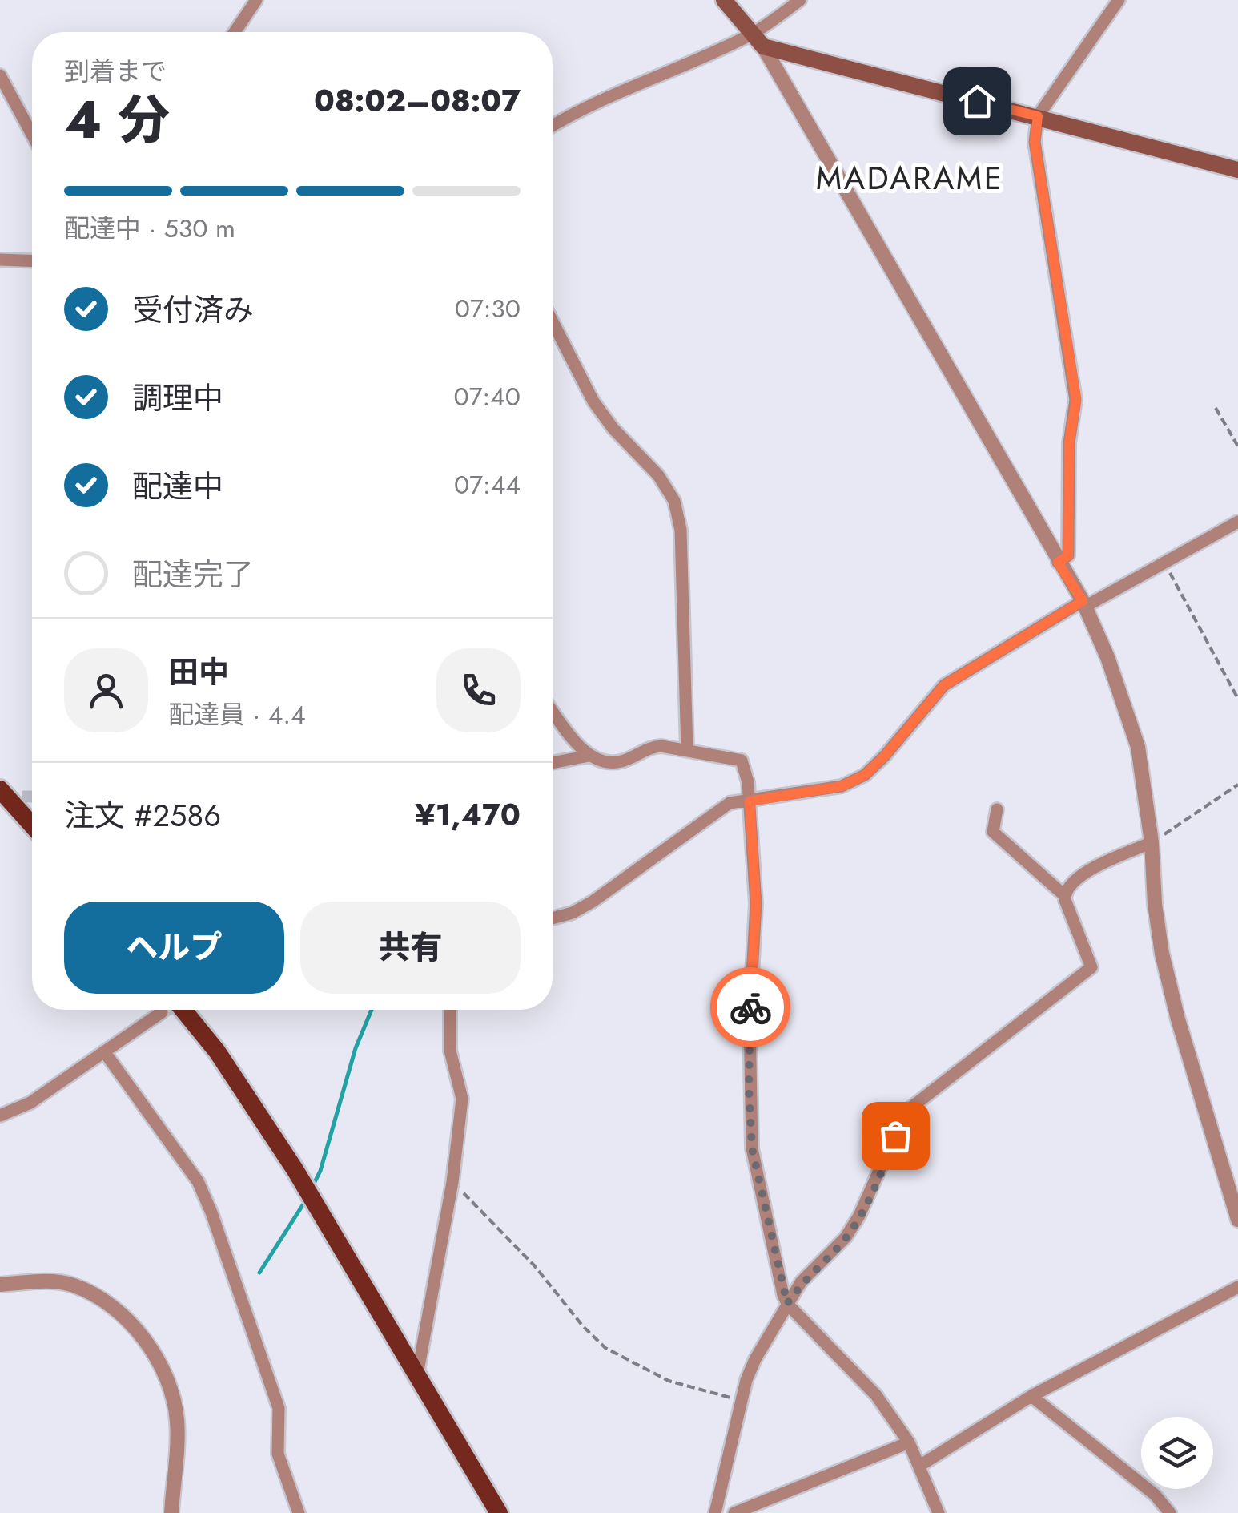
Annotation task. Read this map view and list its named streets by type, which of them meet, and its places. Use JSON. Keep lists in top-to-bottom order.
{
  "districts": ["MADARAME"],
  "page": {
    "heading": ["4 分", "到着まで", "08:02–08:07"],
    "panel": [
      "田中",
      "配達員 · 4.4",
      "注文 #2586",
      "¥1,470"
    ],
    "bar": "配達中 · 530 m",
    "list": [
      ["受付済み", "07:30"],
      ["調理中", "07:40"],
      ["配達中", "07:44"],
      "配達完了"
    ],
    "buttons": ["ヘルプ", "共有"]
  }
}
